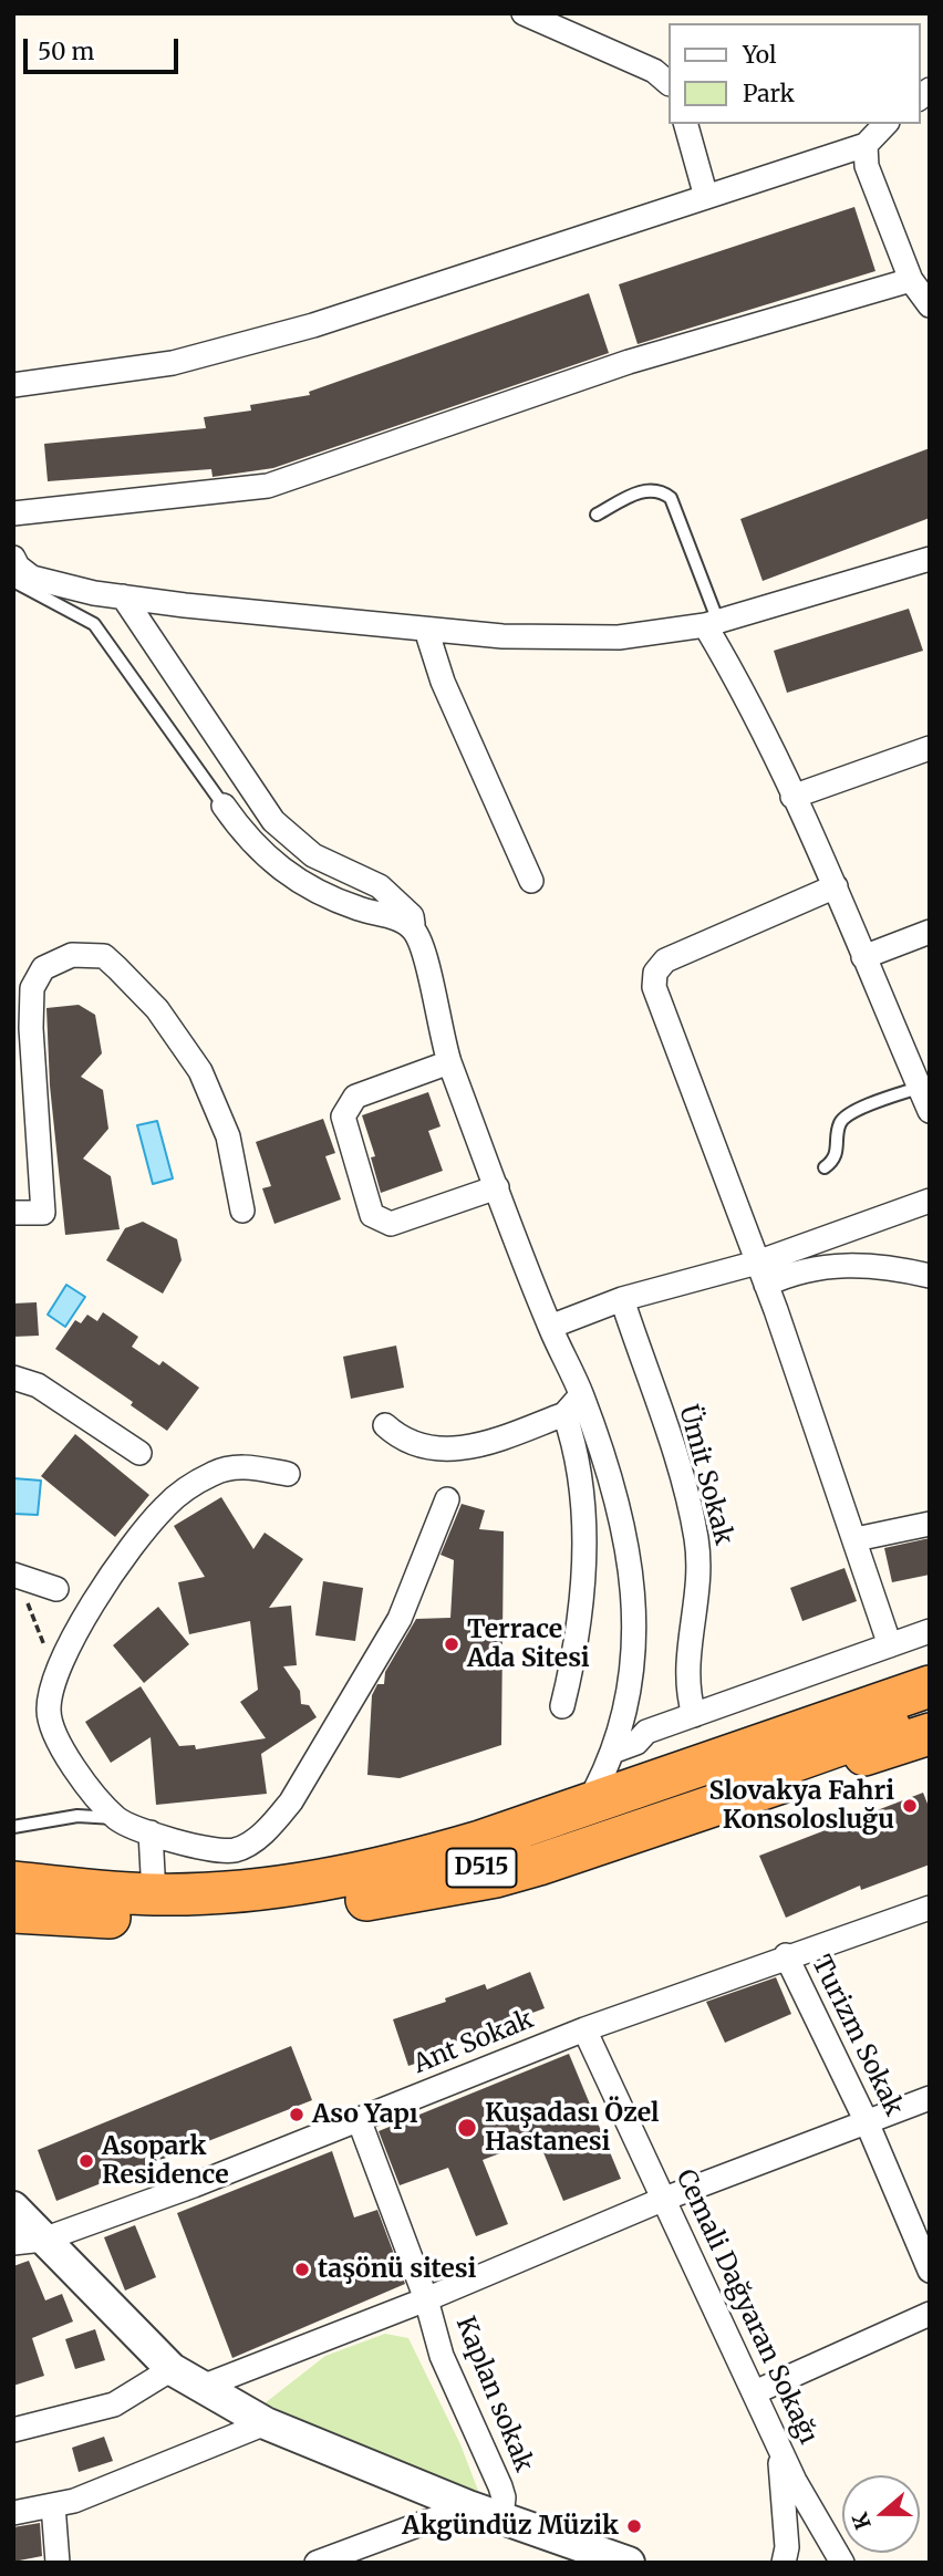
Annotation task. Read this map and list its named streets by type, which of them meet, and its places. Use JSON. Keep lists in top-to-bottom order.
{
  "streets": {
    "highway": ["D515"],
    "street": [
      "Ümit Sokak",
      "Turizm Sokak",
      "Ant Sokak",
      "Cemali Dağyaran Sokağı",
      "Kaplan sokak"
    ]
  },
  "crossings": [
    ["Turizm Sokak", "Ant Sokak"],
    ["Ant Sokak", "Cemali Dağyaran Sokağı"],
    ["Ant Sokak", "Kaplan sokak"]
  ],
  "places": [
    "Terrace Ada Sitesi",
    "Slovakya Fahri Konsolosluğu",
    "Aso Yapı",
    "Kuşadası Özel Hastanesi",
    "Asopark Residence",
    "taşönü sitesi",
    "Akgündüz Müzik"
  ],
  "legend": ["Yol", "Park"],
  "scale_bar": "50 m",
  "north": "left"
}
